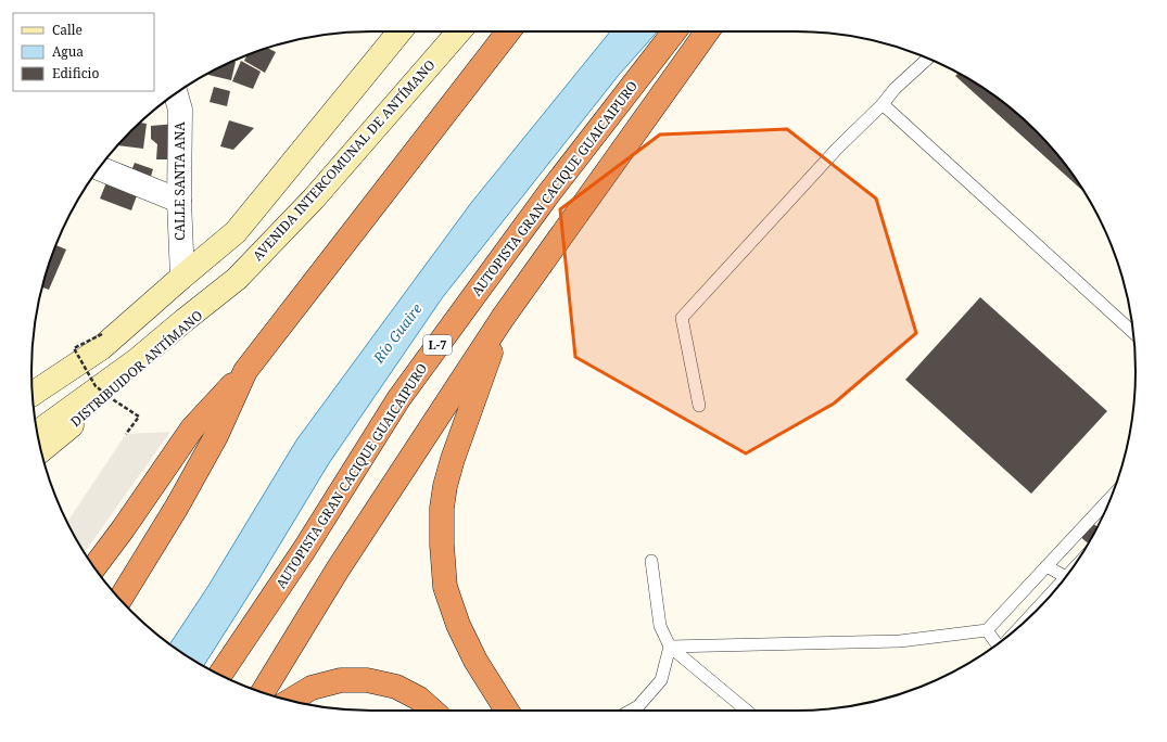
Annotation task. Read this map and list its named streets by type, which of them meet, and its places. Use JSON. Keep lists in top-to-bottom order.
{
  "streets": {
    "highway": ["AUTOPISTA GRAN CACIQUE GUAICAIPURO", "L-7"],
    "main road": ["AVENIDA INTERCOMUNAL DE ANTÍMANO", "DISTRIBUIDOR ANTÍMANO"],
    "street": ["CALLE SANTA ANA"]
  },
  "crossings": [
    ["AVENIDA INTERCOMUNAL DE ANTÍMANO", "DISTRIBUIDOR ANTÍMANO"]
  ],
  "water": ["Río Guaire"],
  "legend": ["Calle", "Agua", "Edificio"]
}
